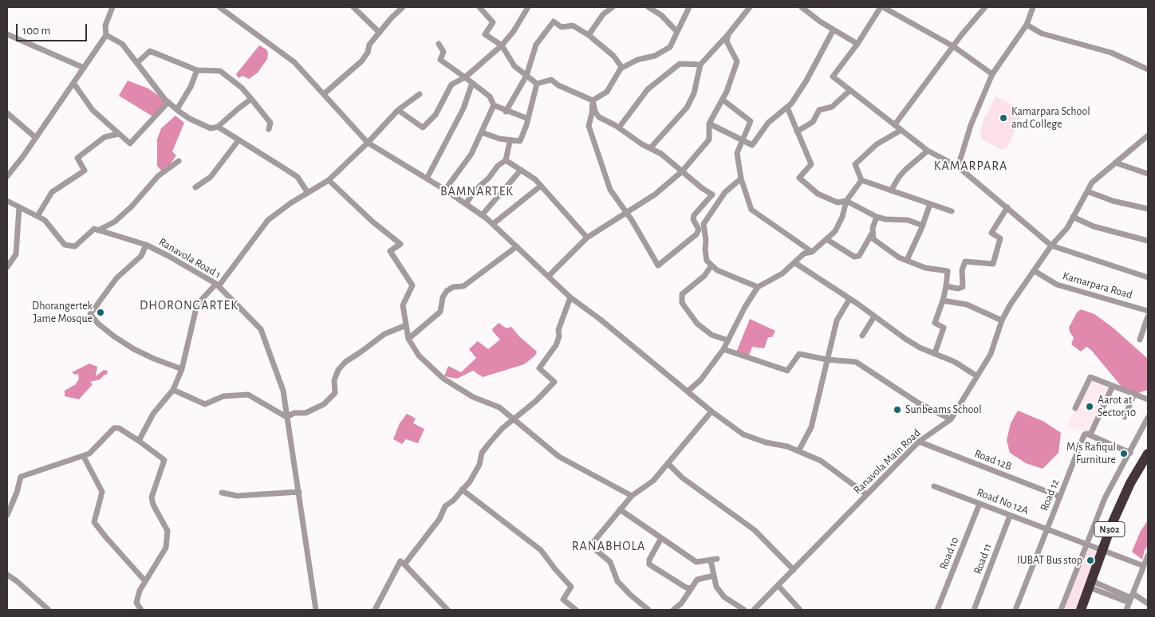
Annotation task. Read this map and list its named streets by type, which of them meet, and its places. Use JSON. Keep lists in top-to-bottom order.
{
  "streets": {
    "highway": ["N302"],
    "street": [
      "Ranavola Road 1",
      "Kamarpara Road",
      "Road 12B",
      "Ranavola Main Road",
      "Road 12",
      "Road No 12A",
      "Road 10",
      "Road 11"
    ]
  },
  "crossings": [
    ["Kamarpara Road", "Ranavola Main Road"],
    ["Road 12B", "Ranavola Main Road"],
    ["Road 12B", "Road 12"],
    ["Road 12", "Road No 12A"],
    ["Road No 12A", "N302"],
    ["Road No 12A", "Road 10"],
    ["Road No 12A", "Road 11"]
  ],
  "districts": [
    "KAMARPARA",
    "BAMNARTEK",
    "DHORONGARTEK",
    "RANABHOLA"
  ],
  "places": [
    "Kamarpara School and College",
    "Dhorangertek Jame Mosque",
    "Aarot at Sector 10",
    "Sunbeams School",
    "M/s Rafiqul Furniture",
    "IUBAT Bus stop"
  ],
  "scale_bar": "100 m"
}
